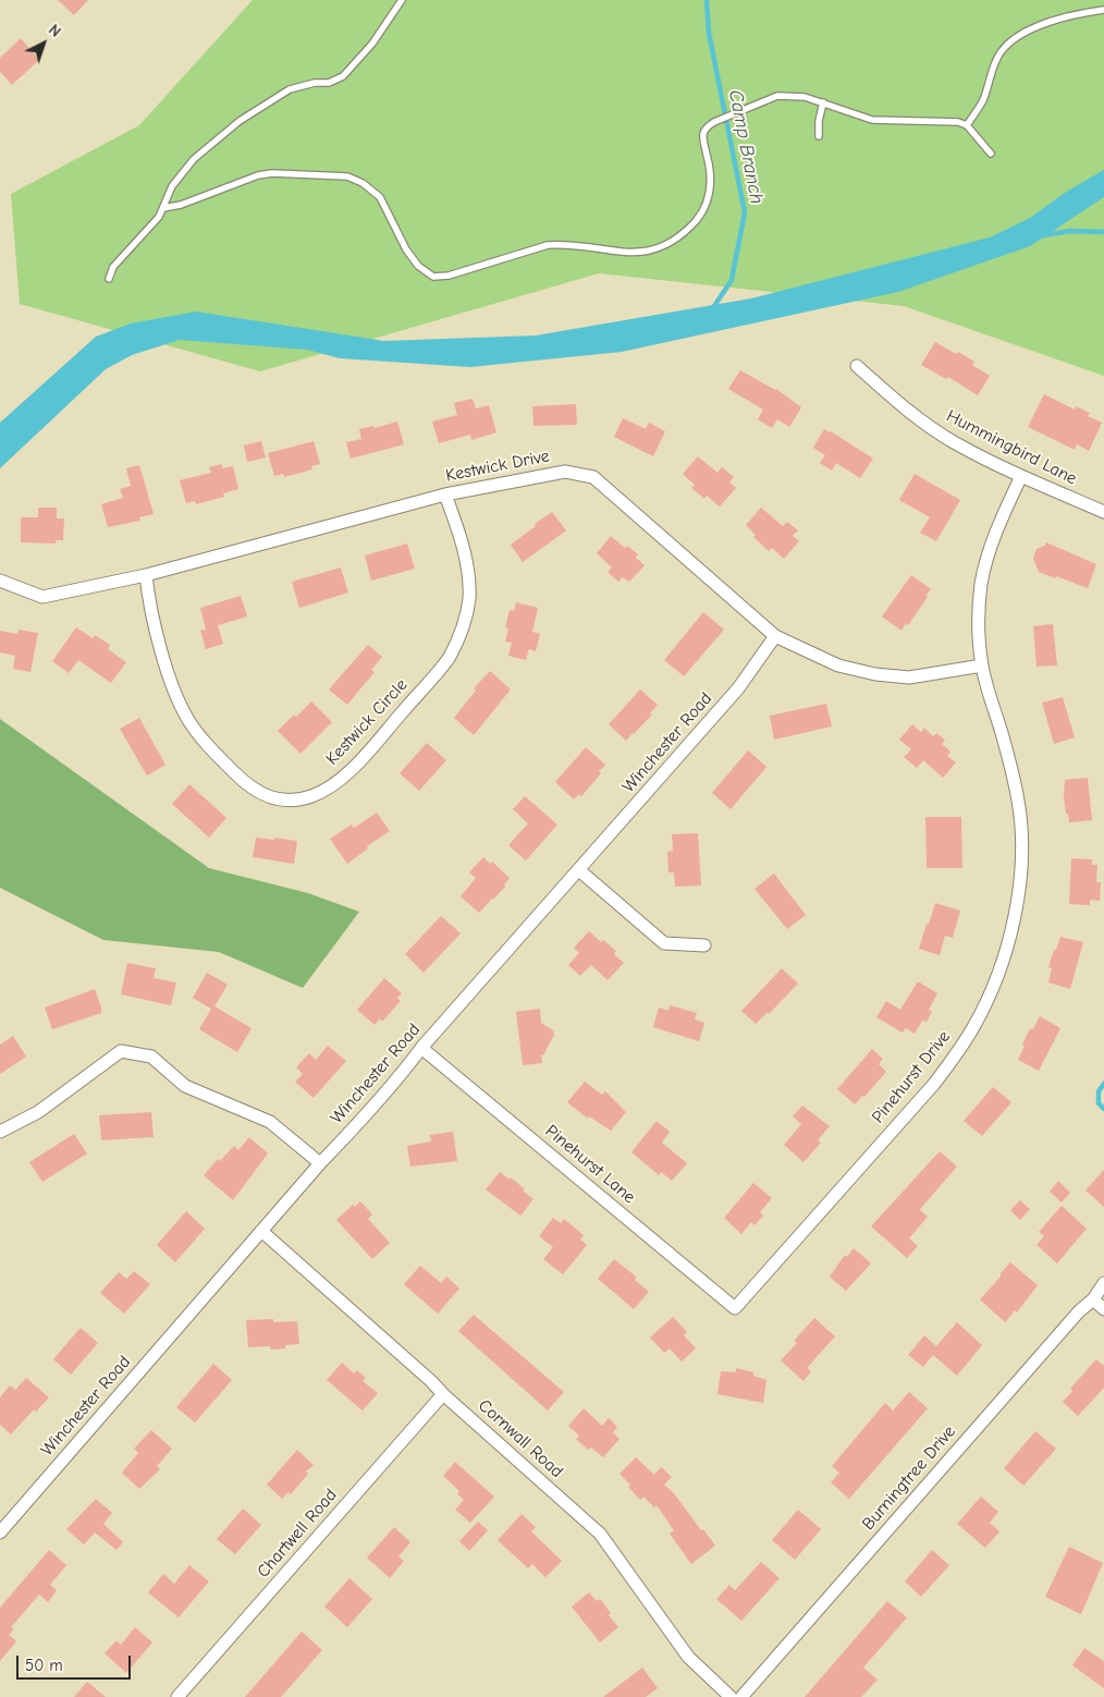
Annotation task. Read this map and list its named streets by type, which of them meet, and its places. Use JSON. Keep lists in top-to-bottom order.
{
  "streets": {
    "street": [
      "Hummingbird Lane",
      "Kestwick Drive",
      "Kestwick Circle",
      "Winchester Road",
      "Pinehurst Drive",
      "Pinehurst Lane",
      "Cornwall Road",
      "Burningtree Drive",
      "Chartwell Road"
    ]
  },
  "crossings": [
    ["Hummingbird Lane", "Pinehurst Drive"],
    ["Kestwick Drive", "Kestwick Circle"],
    ["Kestwick Drive", "Winchester Road"],
    ["Kestwick Drive", "Pinehurst Drive"],
    ["Winchester Road", "Pinehurst Lane"],
    ["Winchester Road", "Cornwall Road"],
    ["Pinehurst Drive", "Pinehurst Lane"],
    ["Cornwall Road", "Chartwell Road"]
  ],
  "water": ["Camp Branch"],
  "scale_bar": "50 m",
  "north": "top right"
}
